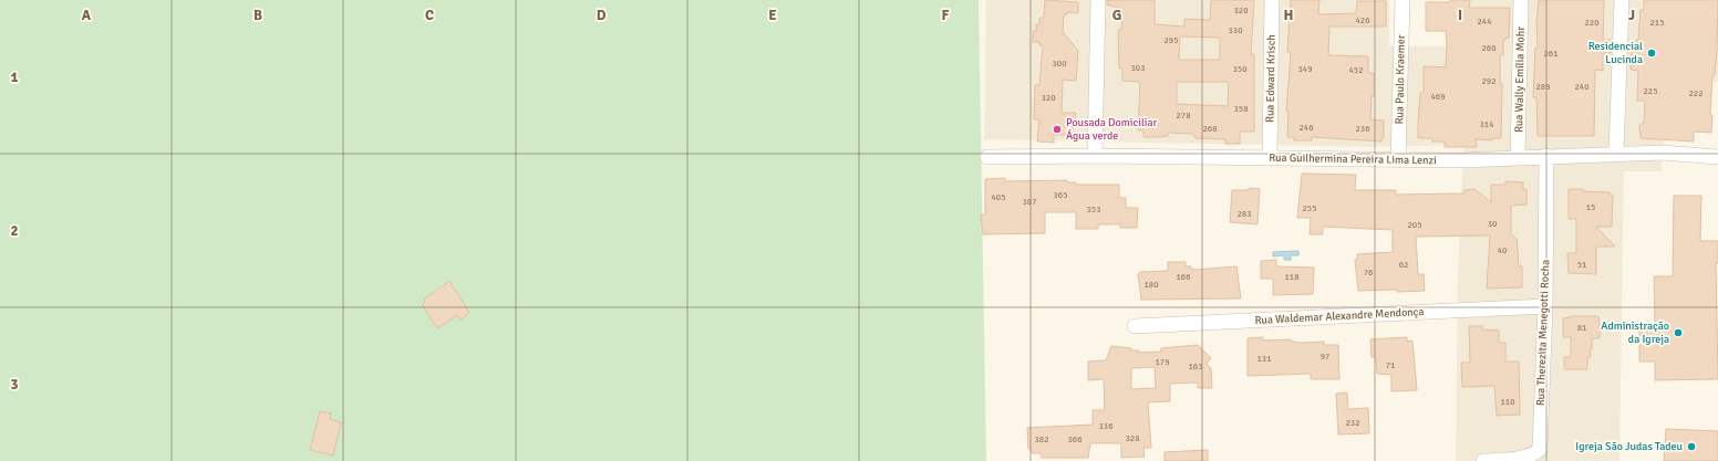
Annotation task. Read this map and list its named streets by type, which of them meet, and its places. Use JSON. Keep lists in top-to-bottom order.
{
  "streets": {
    "street": [
      "Rua Edward Krisch",
      "Rua Paulo Kraemer",
      "Rua Wally Emília Mohr",
      "Rua Guilhermina Pereira Lima Lenzi",
      "Rua Waldemar Alexandre Mendonça",
      "Rua Therezita Menegotti Rocha"
    ]
  },
  "crossings": [
    ["Rua Edward Krisch", "Rua Guilhermina Pereira Lima Lenzi"],
    ["Rua Paulo Kraemer", "Rua Guilhermina Pereira Lima Lenzi"],
    ["Rua Wally Emília Mohr", "Rua Guilhermina Pereira Lima Lenzi"],
    ["Rua Guilhermina Pereira Lima Lenzi", "Rua Therezita Menegotti Rocha"],
    ["Rua Waldemar Alexandre Mendonça", "Rua Therezita Menegotti Rocha"]
  ],
  "places": [
    "Residencial Lucinda",
    "Pousada Domiciliar Água verde",
    "Administração da Igreja",
    "Igreja São Judas Tadeu"
  ],
  "house_numbers": [
    "320",
    "426",
    "244",
    "220",
    "215",
    "330",
    "295",
    "260",
    "261",
    "300",
    "303",
    "350",
    "349",
    "452",
    "292",
    "289",
    "240",
    "225",
    "222",
    "469",
    "320",
    "358",
    "278",
    "314",
    "246",
    "268",
    "236",
    "365",
    "405",
    "387",
    "15",
    "255",
    "353",
    "283",
    "30",
    "205",
    "40",
    "62",
    "51",
    "76",
    "166",
    "118",
    "180",
    "81",
    "97",
    "131",
    "179",
    "71",
    "163",
    "110",
    "232",
    "336",
    "328",
    "382",
    "366"
  ],
  "grid": {
    "columns": [
      "A",
      "B",
      "C",
      "D",
      "E",
      "F",
      "G",
      "H",
      "I",
      "J"
    ],
    "rows": ["1", "2", "3"]
  }
}
